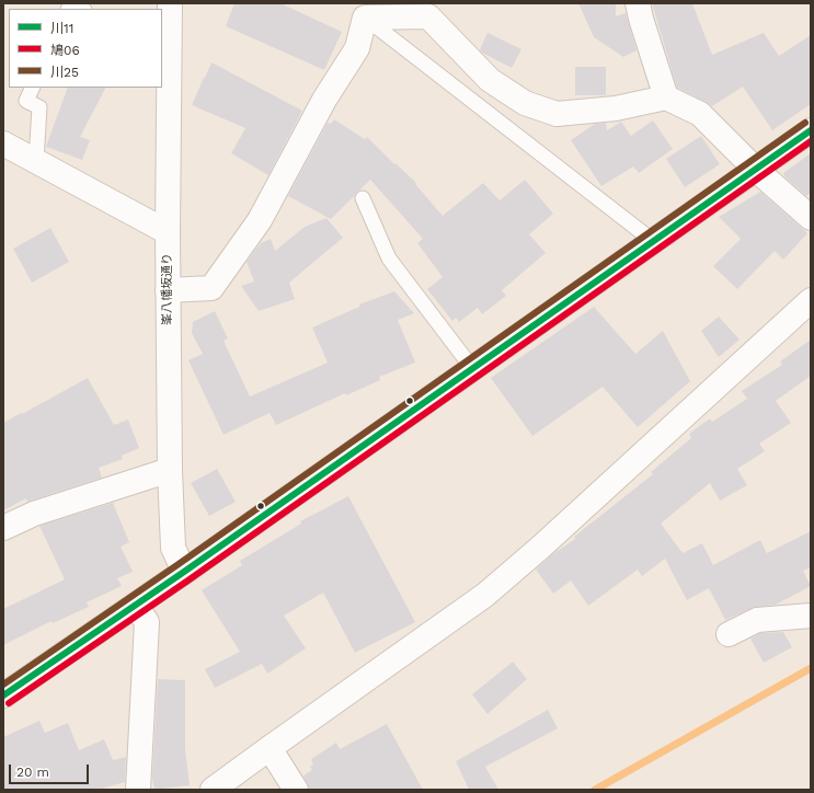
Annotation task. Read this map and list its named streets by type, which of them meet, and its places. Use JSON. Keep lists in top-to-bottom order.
{
  "streets": {
    "street": ["峯八幡坂通り"]
  },
  "lines": ["transit line 川25", "transit line 川11", "transit line 鳩06"],
  "legend": ["川11", "鳩06", "川25"],
  "scale_bar": "20 m"
}
